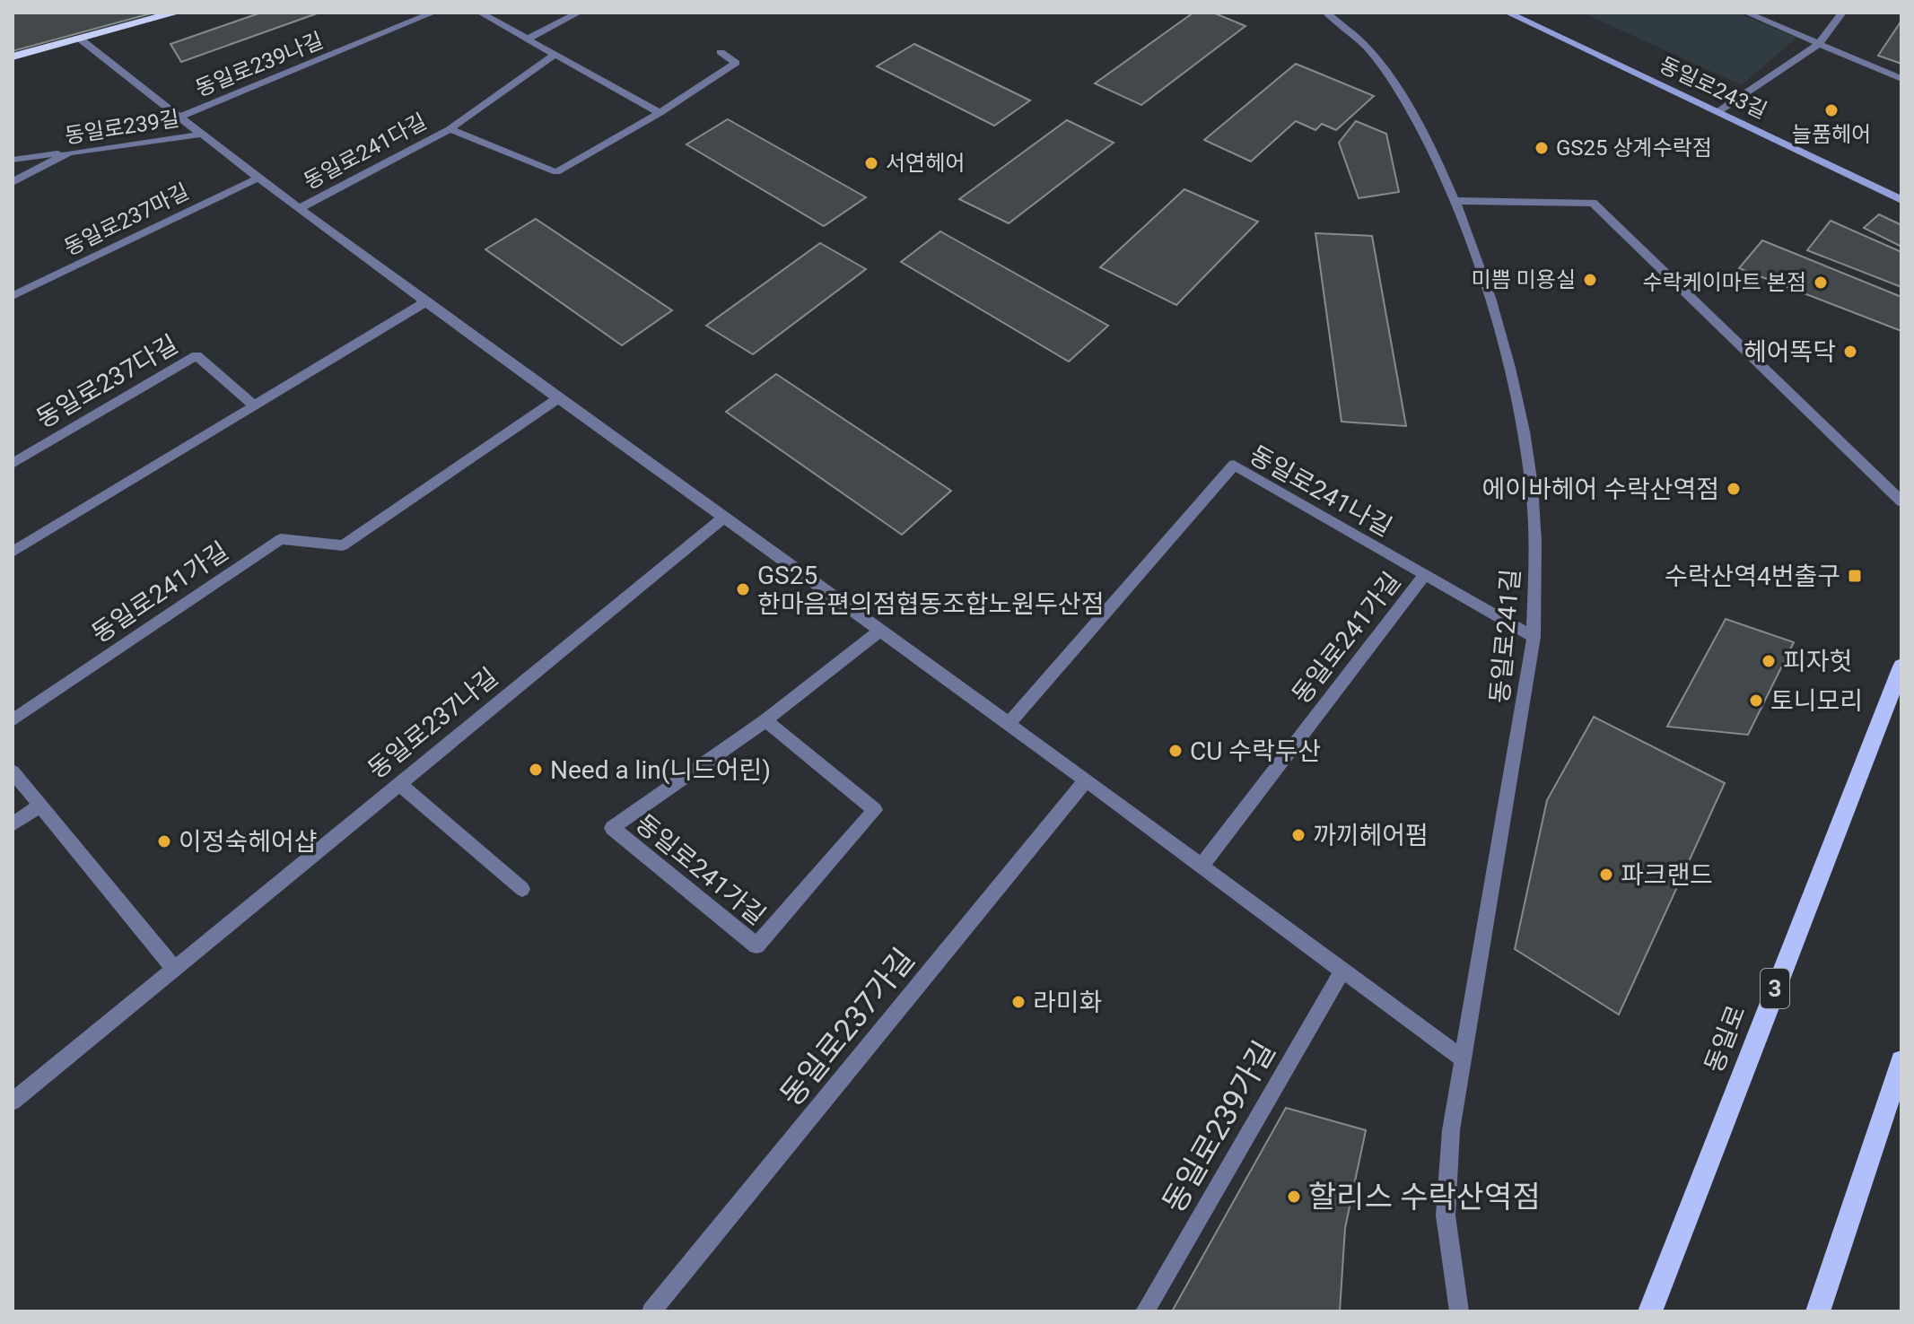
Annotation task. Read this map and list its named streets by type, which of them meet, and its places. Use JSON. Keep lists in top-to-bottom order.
{
  "streets": {
    "main road": ["동일로243길", "3", "동일로"],
    "street": [
      "동일로239나길",
      "동일로239길",
      "동일로241다길",
      "동일로237마길",
      "동일로237다길",
      "동일로241나길",
      "동일로241가길",
      "동일로241길",
      "동일로237나길",
      "동일로237가길",
      "동일로239가길"
    ]
  },
  "crossings": [
    ["동일로241나길", "동일로241가길"],
    ["동일로241나길", "동일로241길"]
  ],
  "places": {
    "other": [
      "늘품헤어",
      "GS25 상계수락점",
      "서연헤어",
      "미쁨 미용실",
      "수락케이마트 본점",
      "헤어똑닥",
      "에이바헤어 수락산역점",
      "GS25 한마음편의점협동조합노원두산점",
      "피자헛",
      "토니모리",
      "CU 수락두산",
      "Need a lin(니드어린)",
      "까끼헤어펌",
      "이정숙헤어샵",
      "파크랜드",
      "라미화",
      "할리스 수락산역점"
    ],
    "transit": ["수락산역4번출구"]
  }
}
